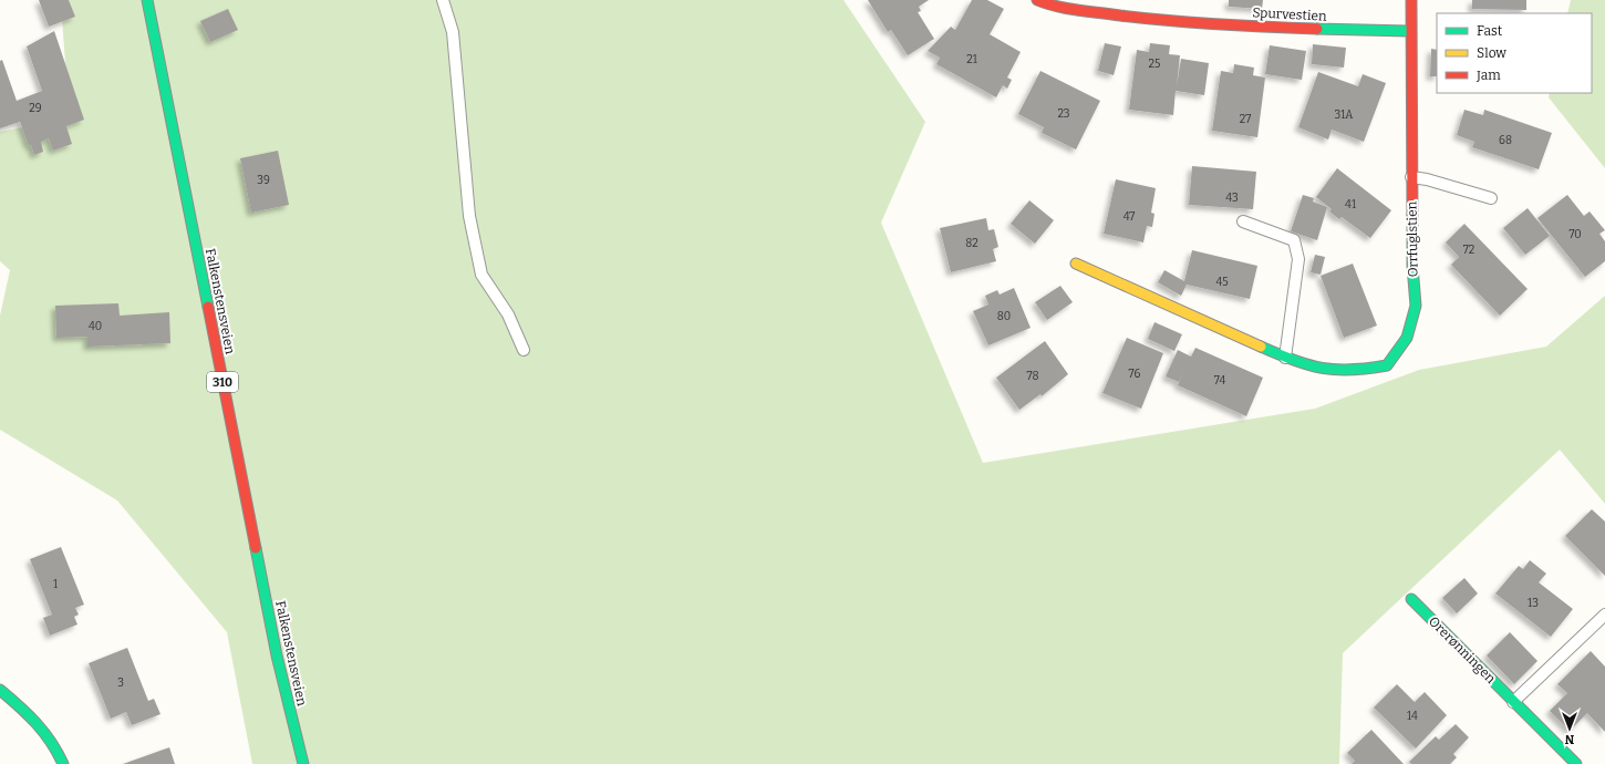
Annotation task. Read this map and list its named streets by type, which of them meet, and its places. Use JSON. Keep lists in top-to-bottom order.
{
  "streets": {
    "street": [
      "Spurvestien",
      "Orrfuglstien",
      "Falkenstensveien",
      "310",
      "Orerønningen"
    ]
  },
  "crossings": [
    ["Spurvestien", "Orrfuglstien"]
  ],
  "house_numbers": [
    "21",
    "25",
    "29",
    "23",
    "31A",
    "27",
    "68",
    "39",
    "43",
    "41",
    "47",
    "70",
    "82",
    "72",
    "45",
    "80",
    "40",
    "76",
    "78",
    "74",
    "1",
    "13",
    "3",
    "14"
  ],
  "legend": ["Fast", "Slow", "Jam"],
  "north": "bottom"
}
